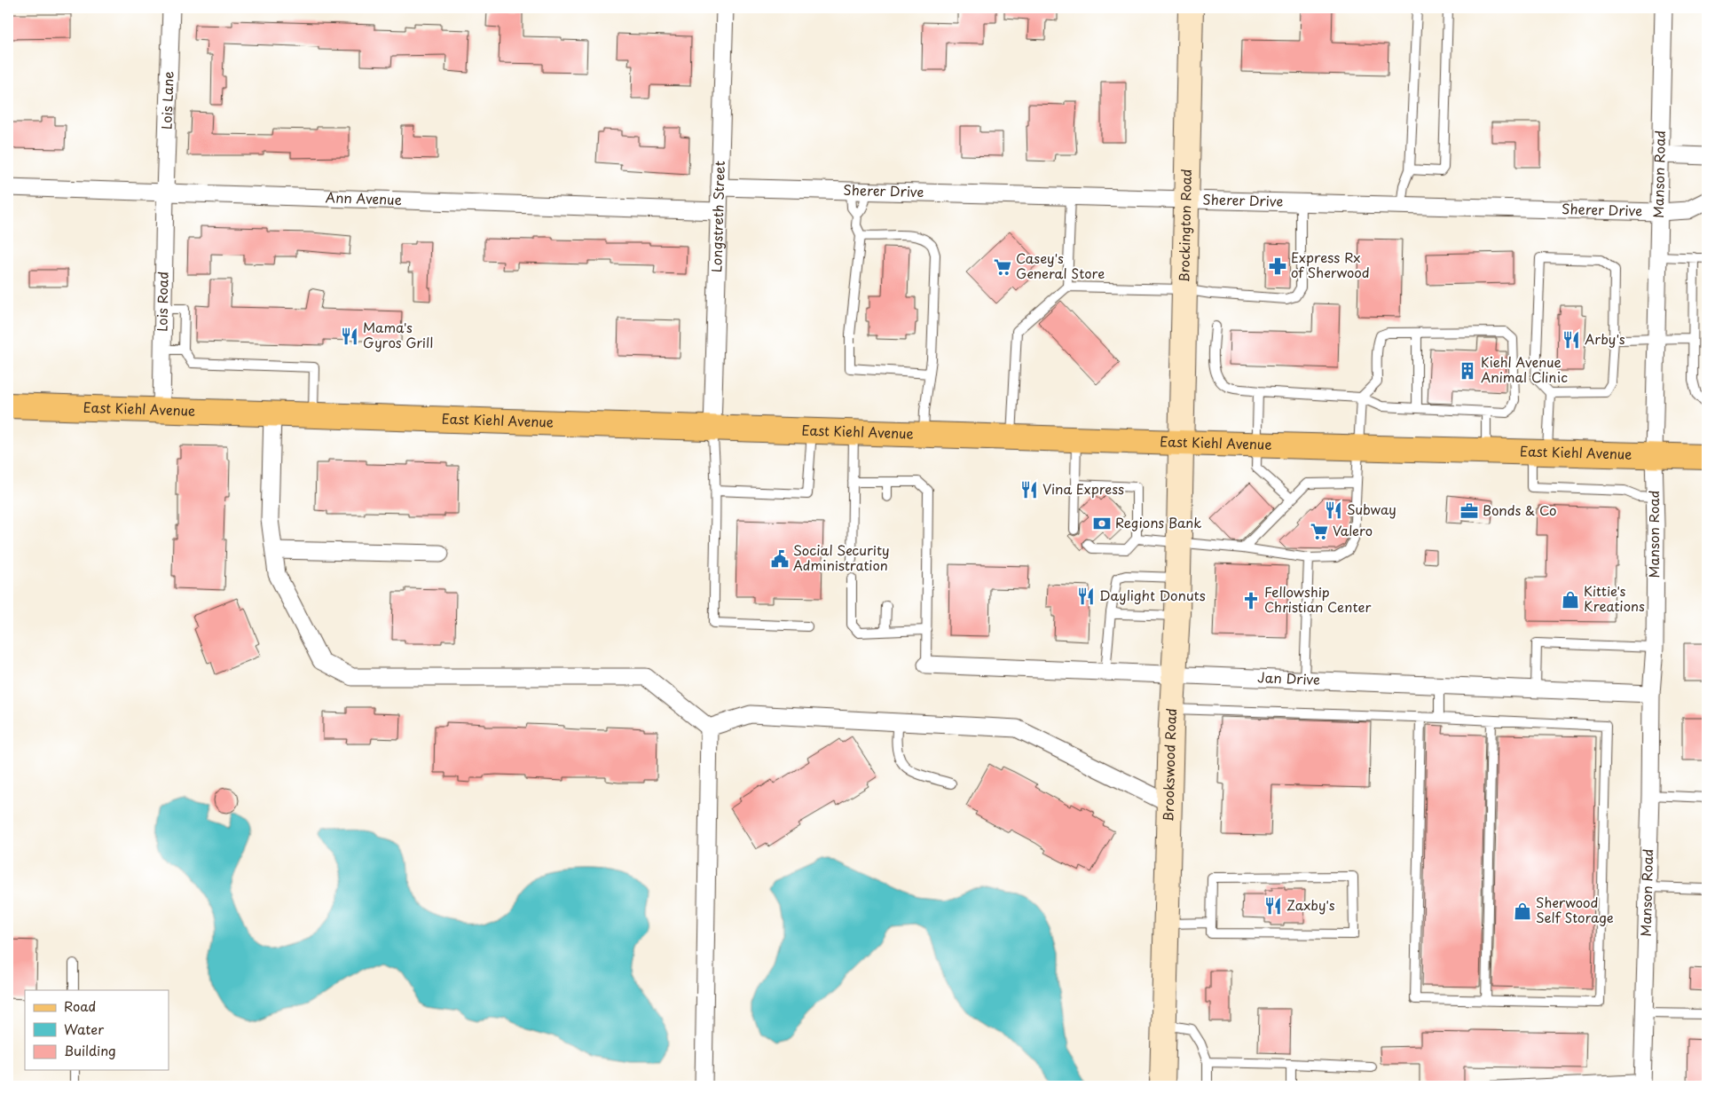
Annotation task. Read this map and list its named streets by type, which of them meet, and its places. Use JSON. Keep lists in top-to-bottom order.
{
  "streets": {
    "main road": ["Brockington Road", "East Kiehl Avenue", "Brookswood Road"],
    "street": [
      "Lois Lane",
      "Manson Road",
      "Sherer Drive",
      "Ann Avenue",
      "Longstreth Street",
      "Lois Road",
      "Jan Drive"
    ]
  },
  "crossings": [
    ["Lois Lane", "Ann Avenue"],
    ["Lois Lane", "Lois Road"],
    ["Manson Road", "Sherer Drive"],
    ["Manson Road", "East Kiehl Avenue"],
    ["Manson Road", "Jan Drive"],
    ["Sherer Drive", "Longstreth Street"],
    ["Sherer Drive", "Brockington Road"],
    ["Ann Avenue", "Longstreth Street"],
    ["Ann Avenue", "Lois Road"],
    ["Longstreth Street", "East Kiehl Avenue"],
    ["Brockington Road", "East Kiehl Avenue"],
    ["Brockington Road", "Brookswood Road"],
    ["Lois Road", "East Kiehl Avenue"],
    ["East Kiehl Avenue", "Brookswood Road"],
    ["Jan Drive", "Brookswood Road"]
  ],
  "places": {
    "pharmacy": ["Express Rx of Sherwood"],
    "supermarket": ["Casey's General Store", "Valero"],
    "restaurant": [
      "Mama's Gyros Grill",
      "Arby's",
      "Vina Express",
      "Subway",
      "Daylight Donuts",
      "Zaxby's"
    ],
    "building": ["Kiehl Avenue Animal Clinic"],
    "office": ["Bonds & Co"],
    "bank": ["Regions Bank"],
    "public building": ["Social Security Administration"],
    "shop": ["Kittie's Kreations", "Sherwood Self Storage"],
    "church": ["Fellowship Christian Center"]
  },
  "legend": ["Road", "Water", "Building"]
}
